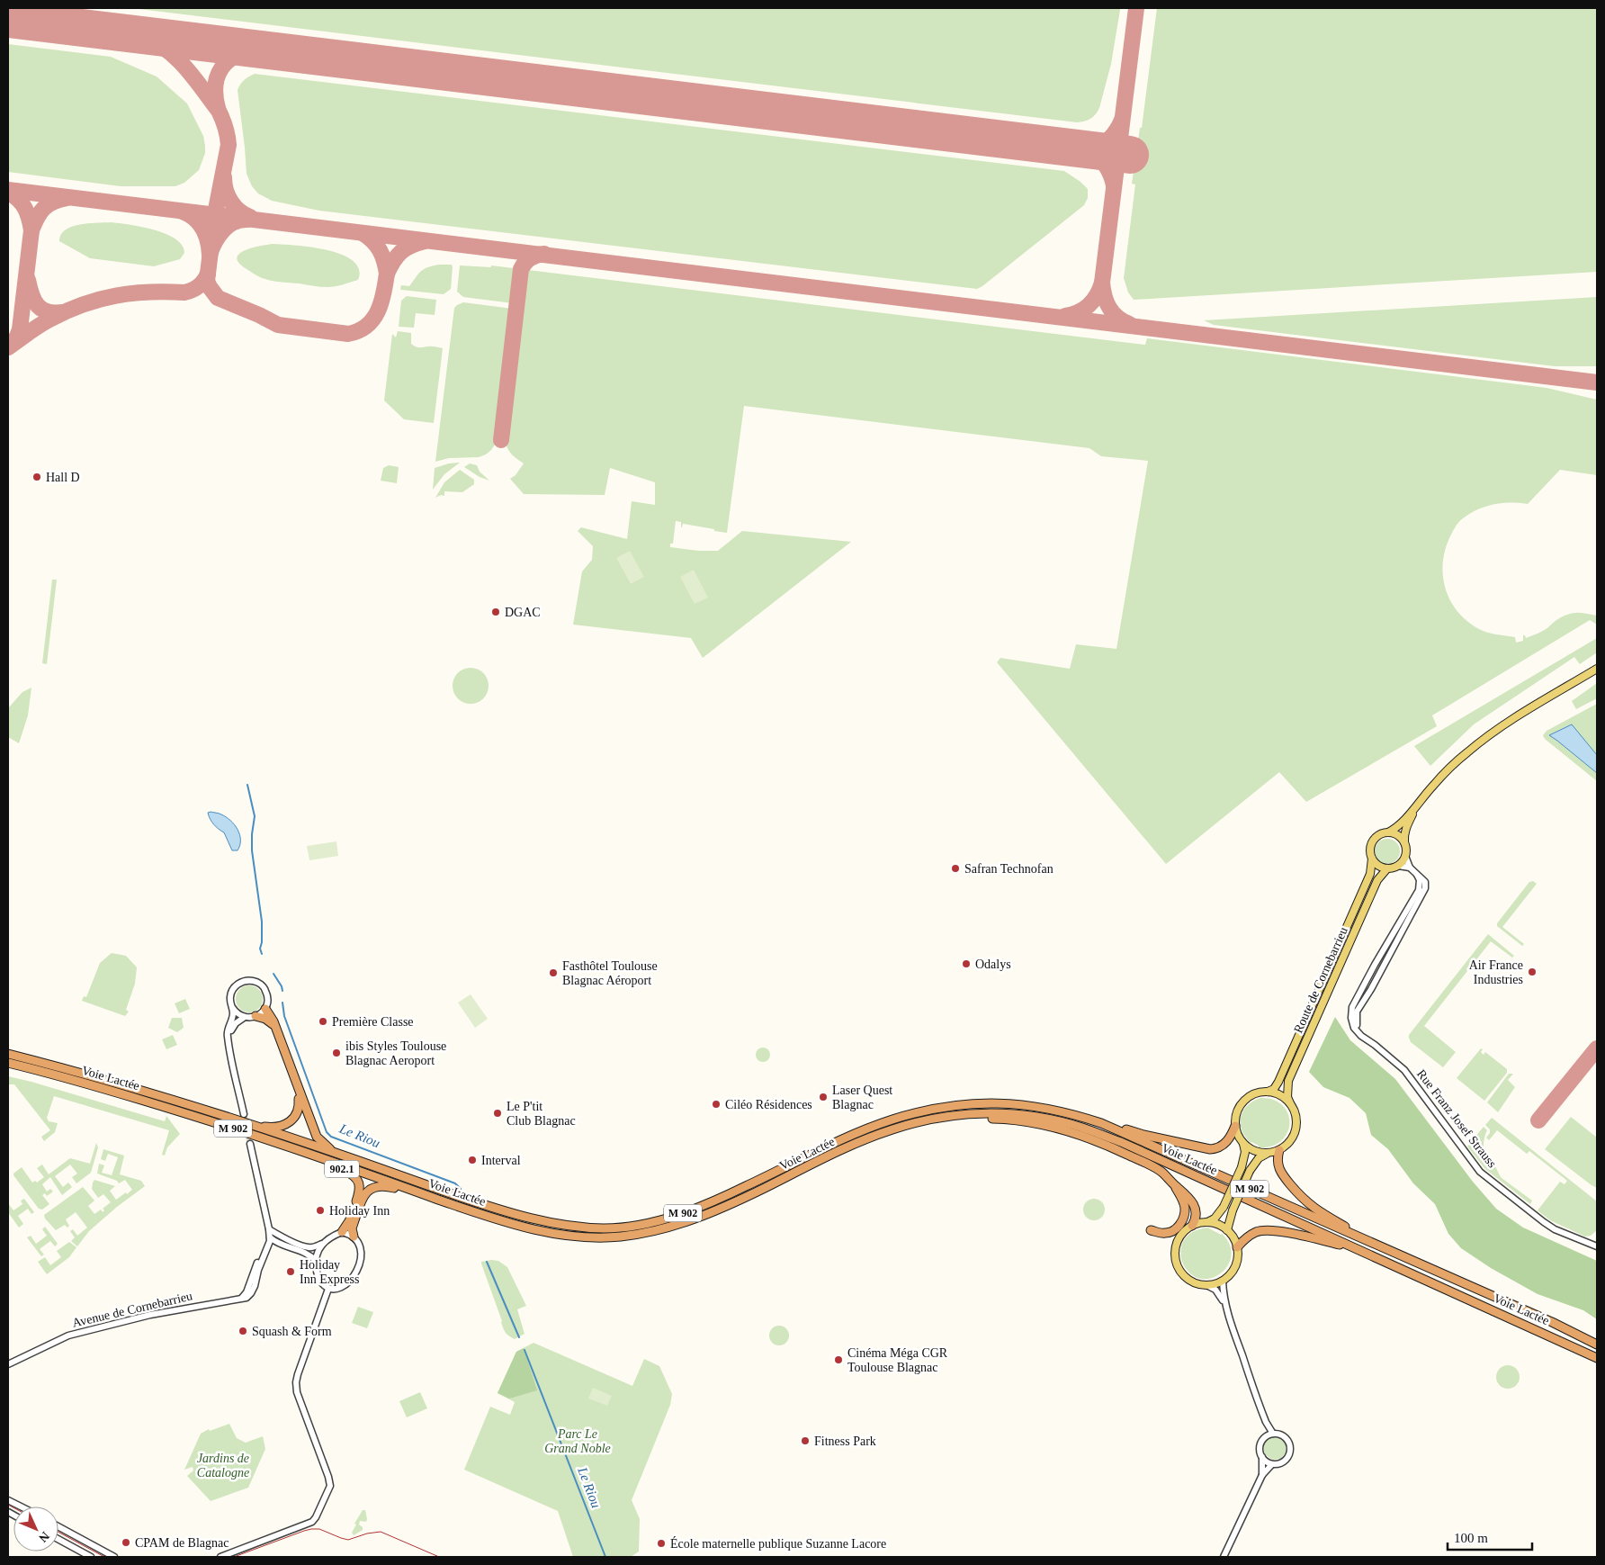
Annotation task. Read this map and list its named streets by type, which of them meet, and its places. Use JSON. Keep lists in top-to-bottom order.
{
  "streets": {
    "highway": ["Voie Lactée", "M 902", "902.1"],
    "main road": ["Route de Cornebarrieu"],
    "street": ["Rue Franz Josef Strauss", "Avenue de Cornebarrieu"]
  },
  "crossings": [
    ["Route de Cornebarrieu", "Rue Franz Josef Strauss"],
    ["Voie Lactée", "902.1"]
  ],
  "water": ["Le Riou"],
  "parks": ["Parc Le Grand Noble", "Jardins de Catalogne"],
  "places": [
    "Hall D",
    "DGAC",
    "Safran Technofan",
    "Odalys",
    "Air France Industries",
    "Fasthôtel Toulouse Blagnac Aéroport",
    "Première Classe",
    "ibis Styles Toulouse Blagnac Aeroport",
    "Laser Quest Blagnac",
    "Ciléo Résidences",
    "Le P'tit Club Blagnac",
    "Interval",
    "Holiday Inn",
    "Holiday Inn Express",
    "Squash & Form",
    "Cinéma Méga CGR Toulouse Blagnac",
    "Fitness Park",
    "CPAM de Blagnac",
    "École maternelle publique Suzanne Lacore"
  ],
  "scale_bar": "100 m",
  "north": "bottom right"
}
